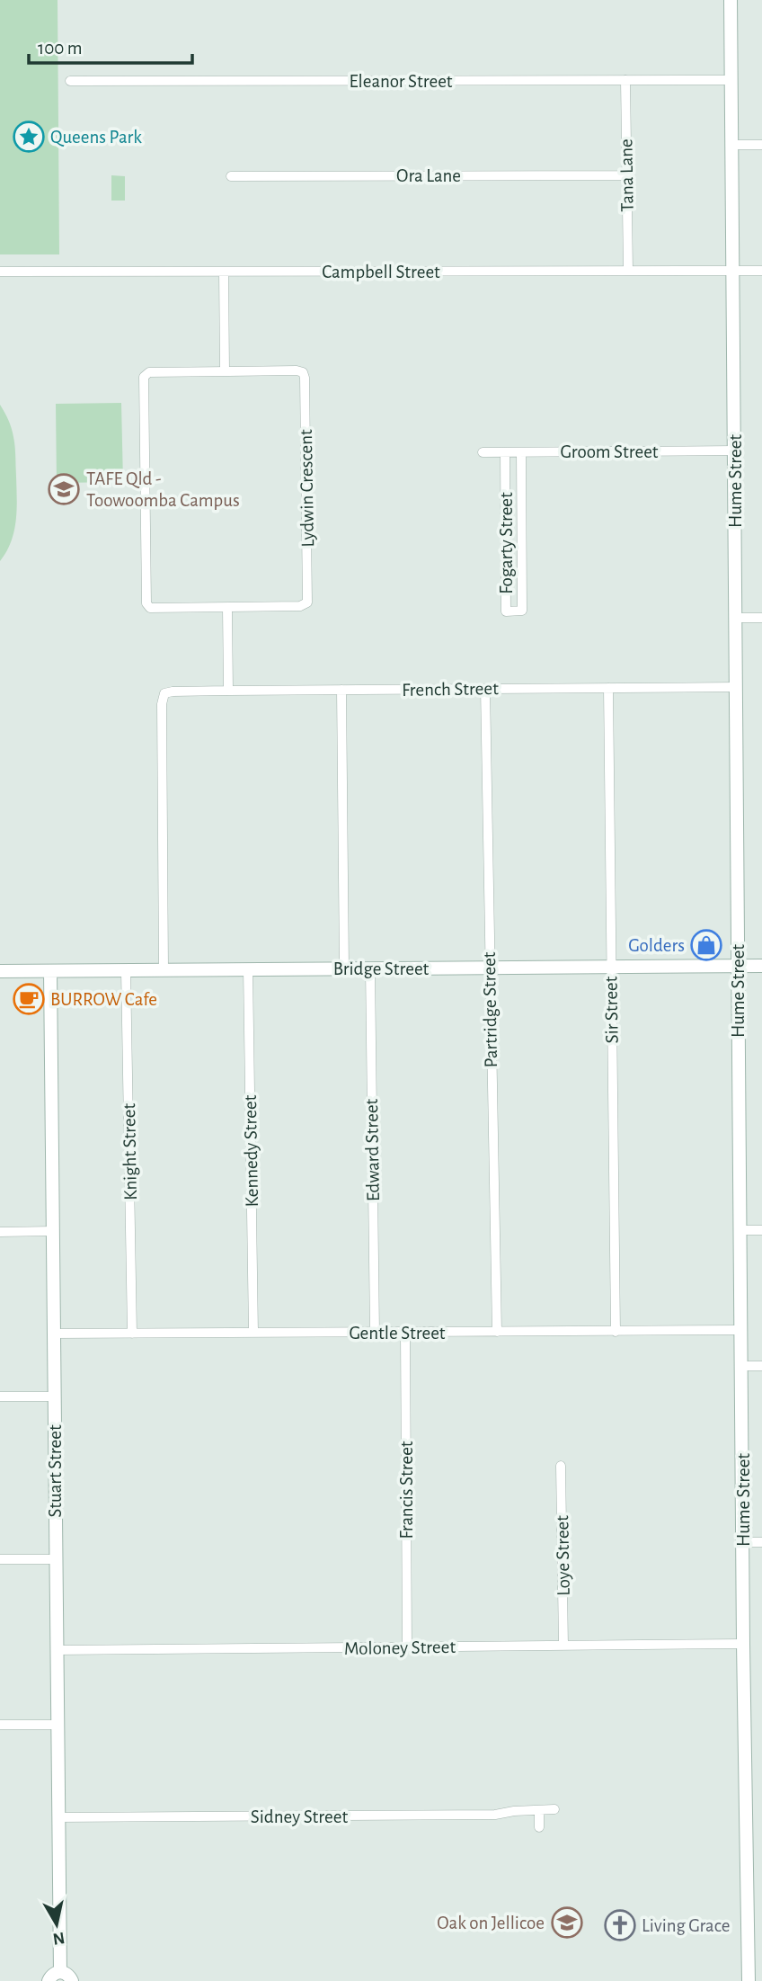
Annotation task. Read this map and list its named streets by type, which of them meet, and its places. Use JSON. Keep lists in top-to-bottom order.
{
  "streets": {
    "street": [
      "Eleanor Street",
      "Ora Lane",
      "Tana Lane",
      "Campbell Street",
      "Groom Street",
      "Hume Street",
      "Lydwin Crescent",
      "Fogarty Street",
      "French Street",
      "Bridge Street",
      "Partridge Street",
      "Sir Street",
      "Edward Street",
      "Kennedy Street",
      "Knight Street",
      "Gentle Street",
      "Stuart Street",
      "Francis Street",
      "Loye Street",
      "Moloney Street",
      "Sidney Street"
    ]
  },
  "crossings": [
    ["Eleanor Street", "Tana Lane"],
    ["Eleanor Street", "Hume Street"],
    ["Ora Lane", "Tana Lane"],
    ["Tana Lane", "Campbell Street"],
    ["Campbell Street", "Hume Street"],
    ["Groom Street", "Hume Street"],
    ["Groom Street", "Fogarty Street"],
    ["Hume Street", "French Street"],
    ["Hume Street", "Bridge Street"],
    ["Hume Street", "Gentle Street"],
    ["Hume Street", "Moloney Street"],
    ["French Street", "Bridge Street"],
    ["French Street", "Partridge Street"],
    ["French Street", "Sir Street"],
    ["Bridge Street", "Partridge Street"],
    ["Bridge Street", "Sir Street"],
    ["Bridge Street", "Edward Street"],
    ["Bridge Street", "Kennedy Street"],
    ["Bridge Street", "Knight Street"],
    ["Bridge Street", "Stuart Street"],
    ["Partridge Street", "Gentle Street"],
    ["Sir Street", "Gentle Street"],
    ["Edward Street", "Gentle Street"],
    ["Kennedy Street", "Gentle Street"],
    ["Knight Street", "Gentle Street"],
    ["Gentle Street", "Stuart Street"],
    ["Gentle Street", "Francis Street"],
    ["Stuart Street", "Moloney Street"],
    ["Stuart Street", "Sidney Street"],
    ["Francis Street", "Moloney Street"],
    ["Loye Street", "Moloney Street"]
  ],
  "places": {
    "place": ["Queens Park"],
    "school or university": ["TAFE Qld - Toowoomba Campus", "Oak on Jellicoe"],
    "shop": ["Golders"],
    "cafe": ["BURROW Cafe"],
    "church": ["Living Grace"]
  },
  "scale_bar": "100 m",
  "north": "bottom"
}
